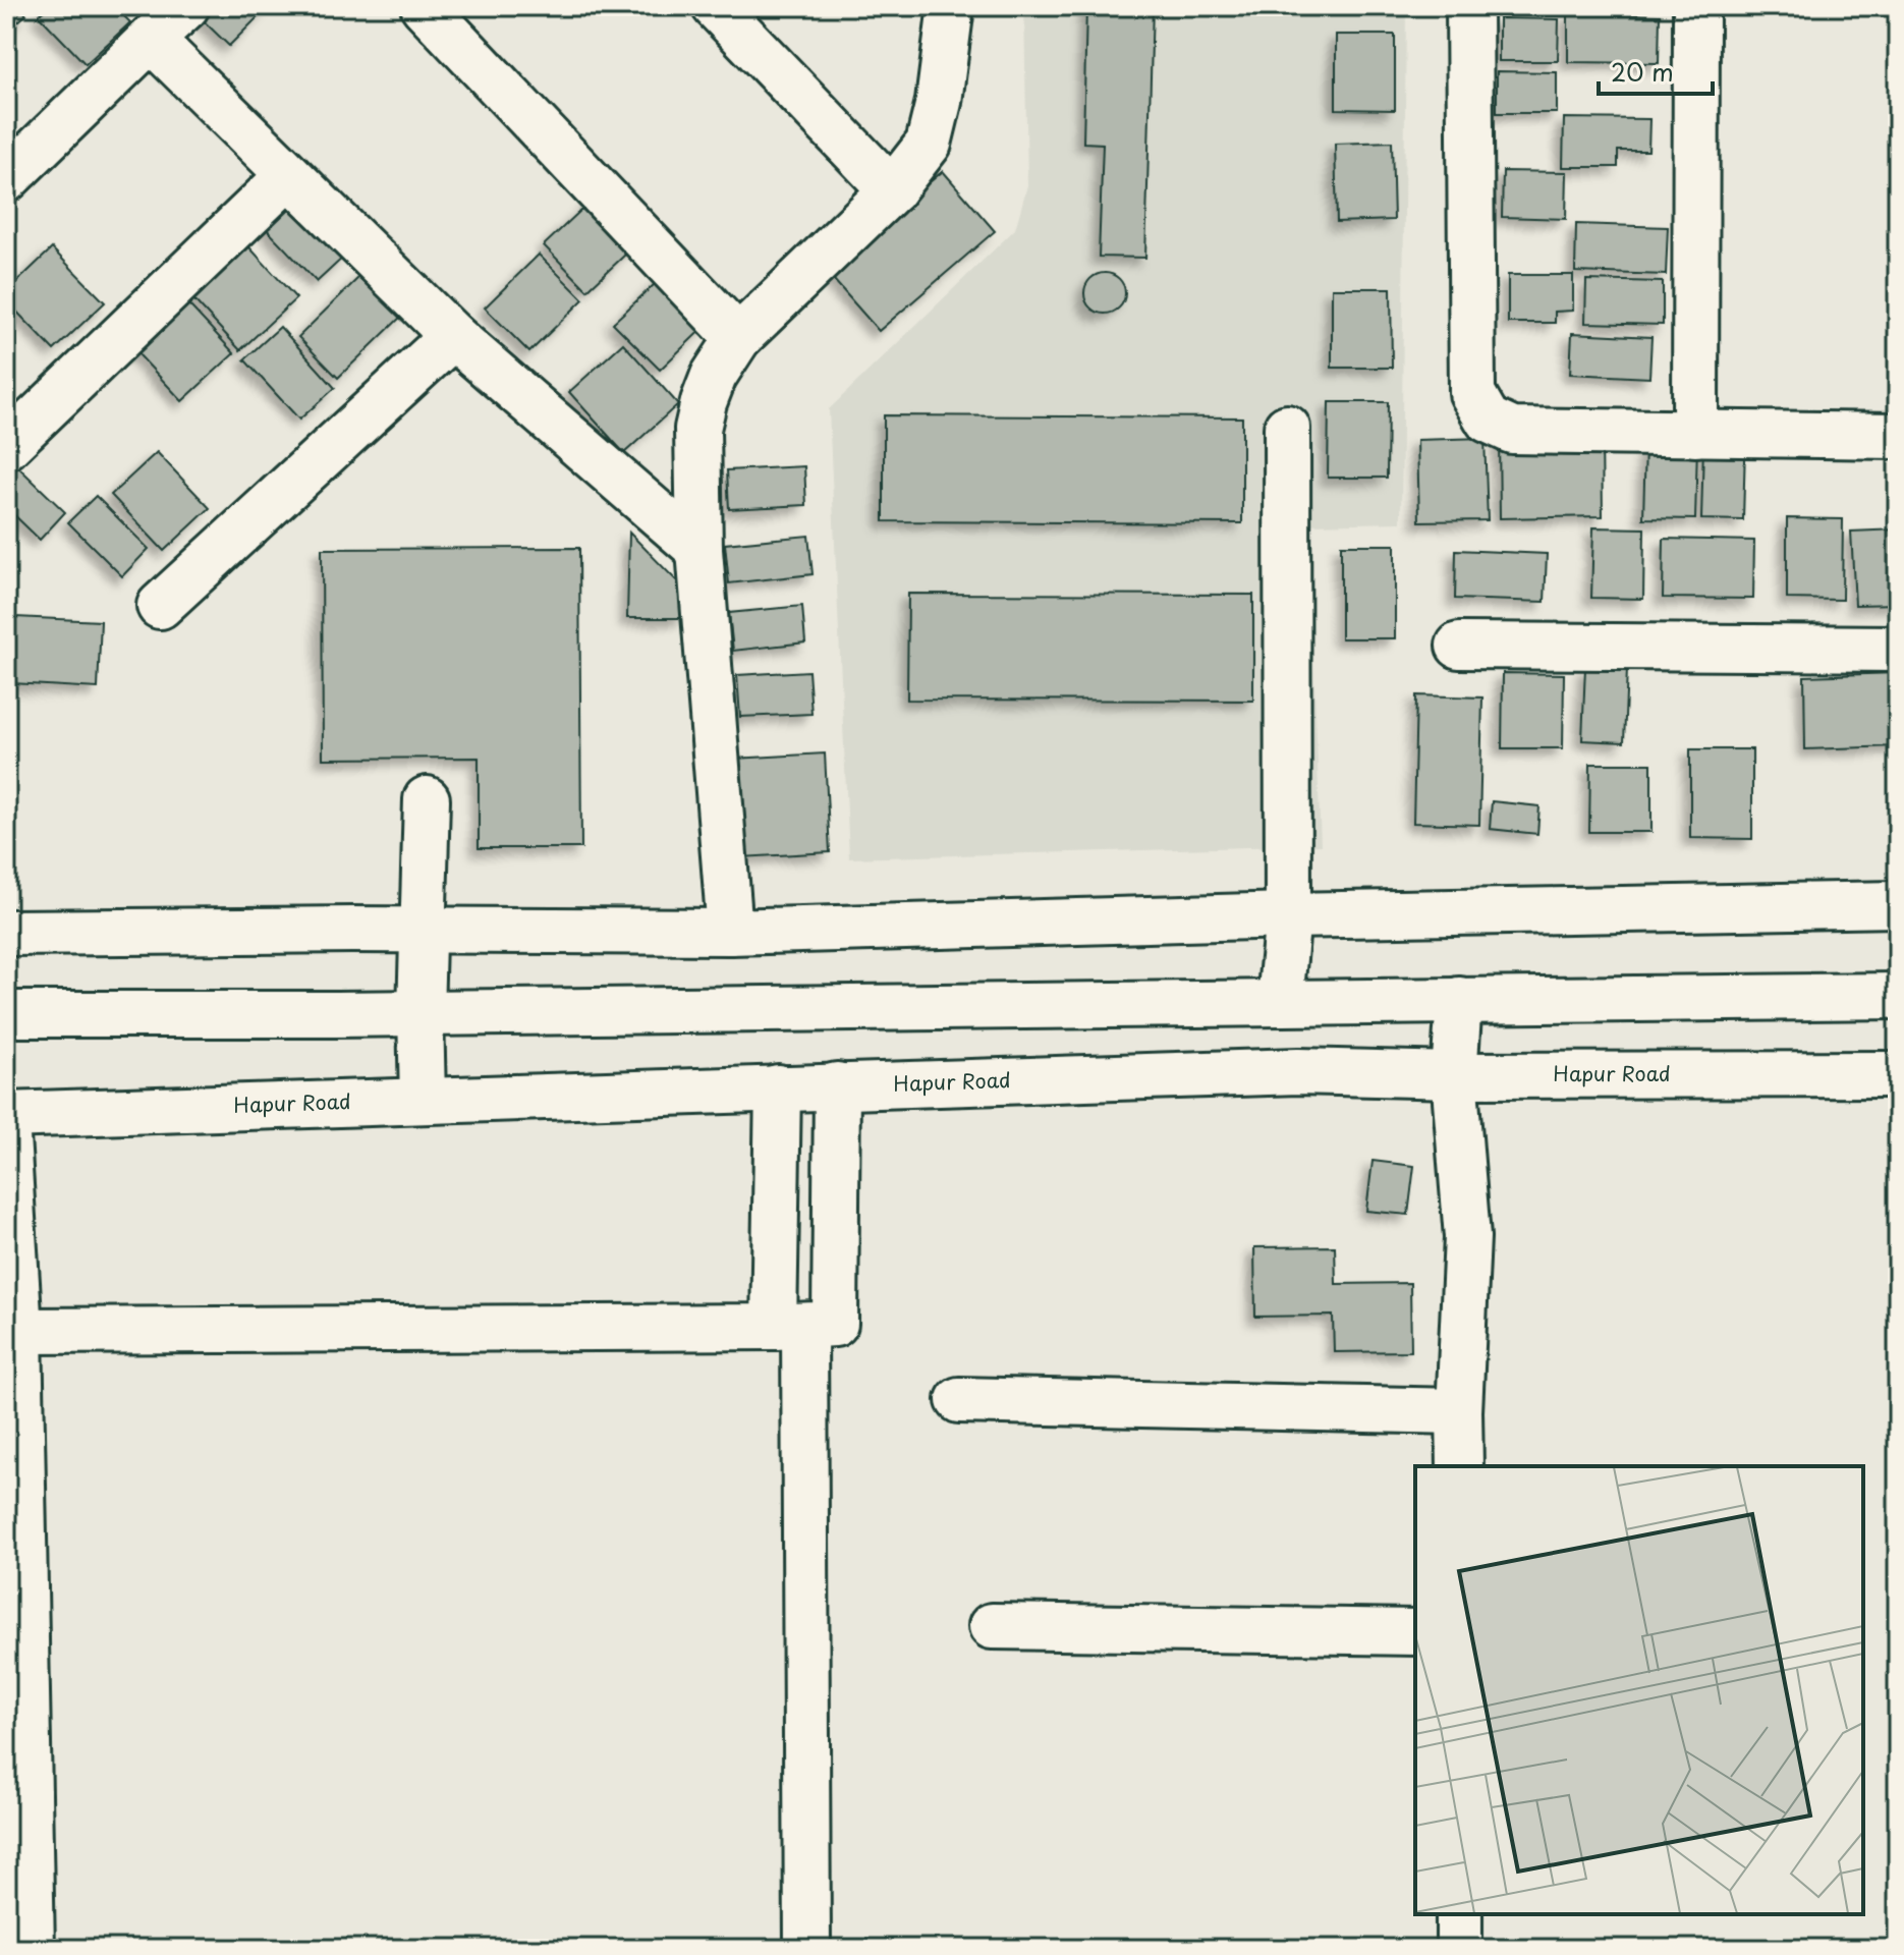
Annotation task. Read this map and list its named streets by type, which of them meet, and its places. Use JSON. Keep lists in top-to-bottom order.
{
  "streets": {
    "street": ["Hapur Road"]
  },
  "scale_bar": "20 m"
}
